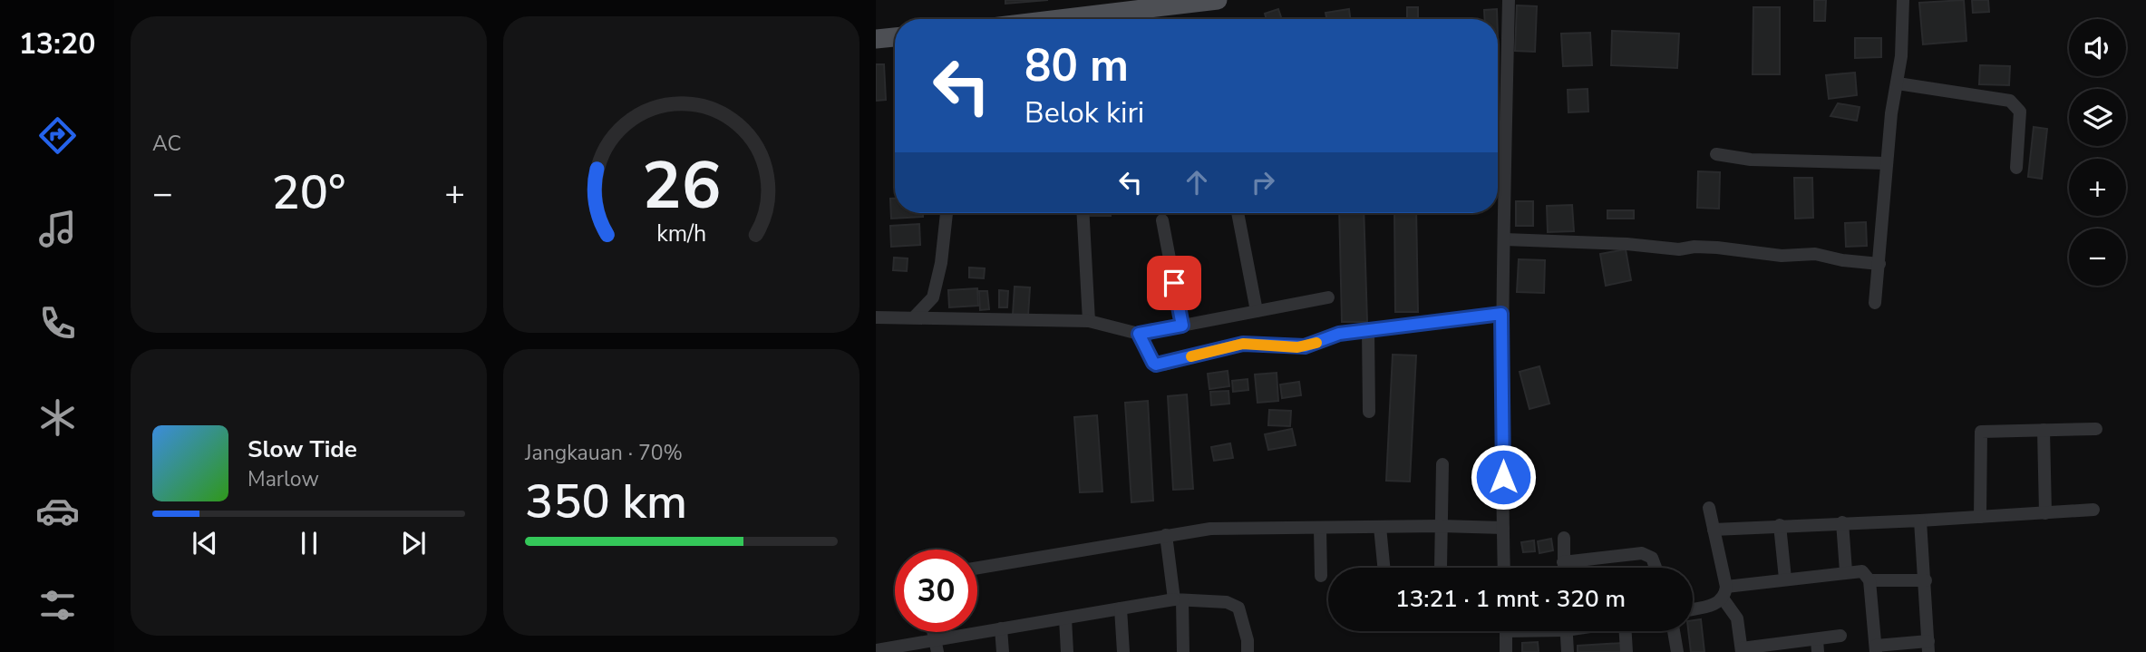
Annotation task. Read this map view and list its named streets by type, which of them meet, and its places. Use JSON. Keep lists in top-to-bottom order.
{
  "page": {
    "tabs": "13:20",
    "tile": [
      "AC",
      ["Jangkauan · 70%", "350 km"]
    ],
    "map_buttons": ["+", "−"],
    "turn": ["80 m", "Belok kiri"],
    "heat": ["−", "20°", "+"],
    "song": ["Slow Tide", "Marlow"],
    "limit": "30",
    "trip": "13:21 · 1 mnt · 320 m",
    "gauge": ["26", "km/h"]
  }
}
